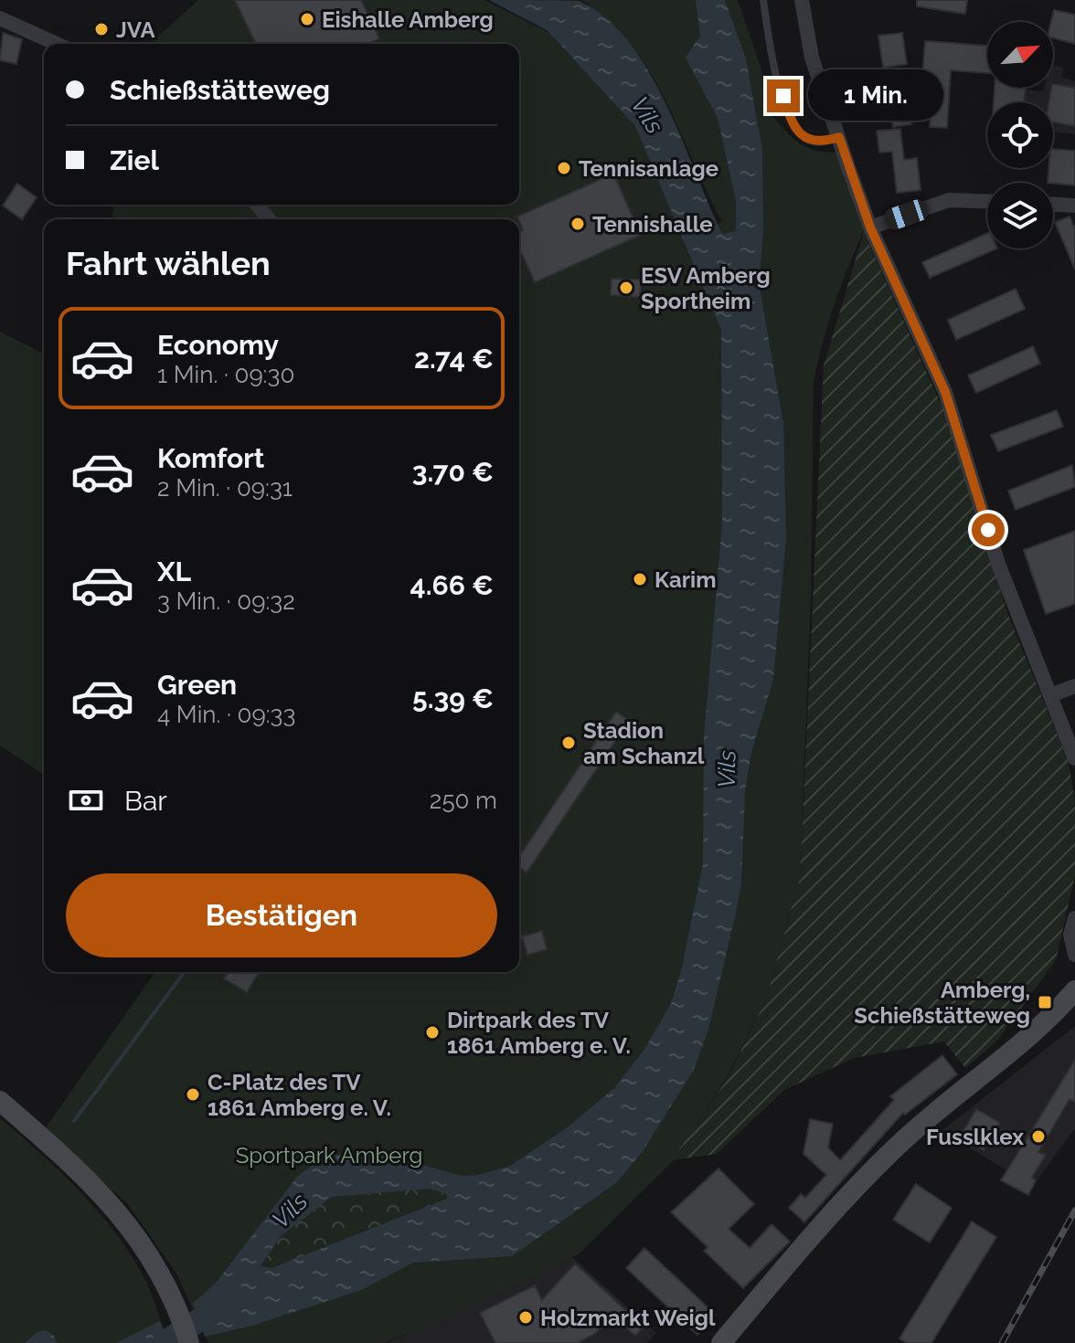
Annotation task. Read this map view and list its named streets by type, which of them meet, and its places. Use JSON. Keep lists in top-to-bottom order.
{
  "water": ["Vils"],
  "parks": ["Sportpark Amberg"],
  "places": {
    "other": [
      "Eishalle Amberg",
      "JVA",
      "Tennisanlage",
      "Tennishalle",
      "ESV Amberg Sportheim",
      "Karim",
      "Stadion am Schanzl",
      "Dirtpark des TV 1861 Amberg e. V.",
      "C-Platz des TV 1861 Amberg e. V.",
      "Fusslklex",
      "Holzmarkt Weigl"
    ],
    "transit": ["Amberg, Schießstätteweg"]
  },
  "north": "top right",
  "page": {
    "banner": ["Schießstätteweg", "Ziel"],
    "bubble": "1 Min.",
    "heading": "Fahrt wählen",
    "list": [
      {
        "name": "Economy",
        "note": "1 Min. · 09:30",
        "value": "2.74 €"
      },
      {
        "name": "Komfort",
        "note": "2 Min. · 09:31",
        "value": "3.70 €"
      },
      {
        "name": "XL",
        "note": "3 Min. · 09:32",
        "value": "4.66 €"
      },
      {
        "name": "Green",
        "note": "4 Min. · 09:33",
        "value": "5.39 €"
      }
    ],
    "pay": ["Bar", "250 m"],
    "buttons": "Bestätigen"
  }
}
